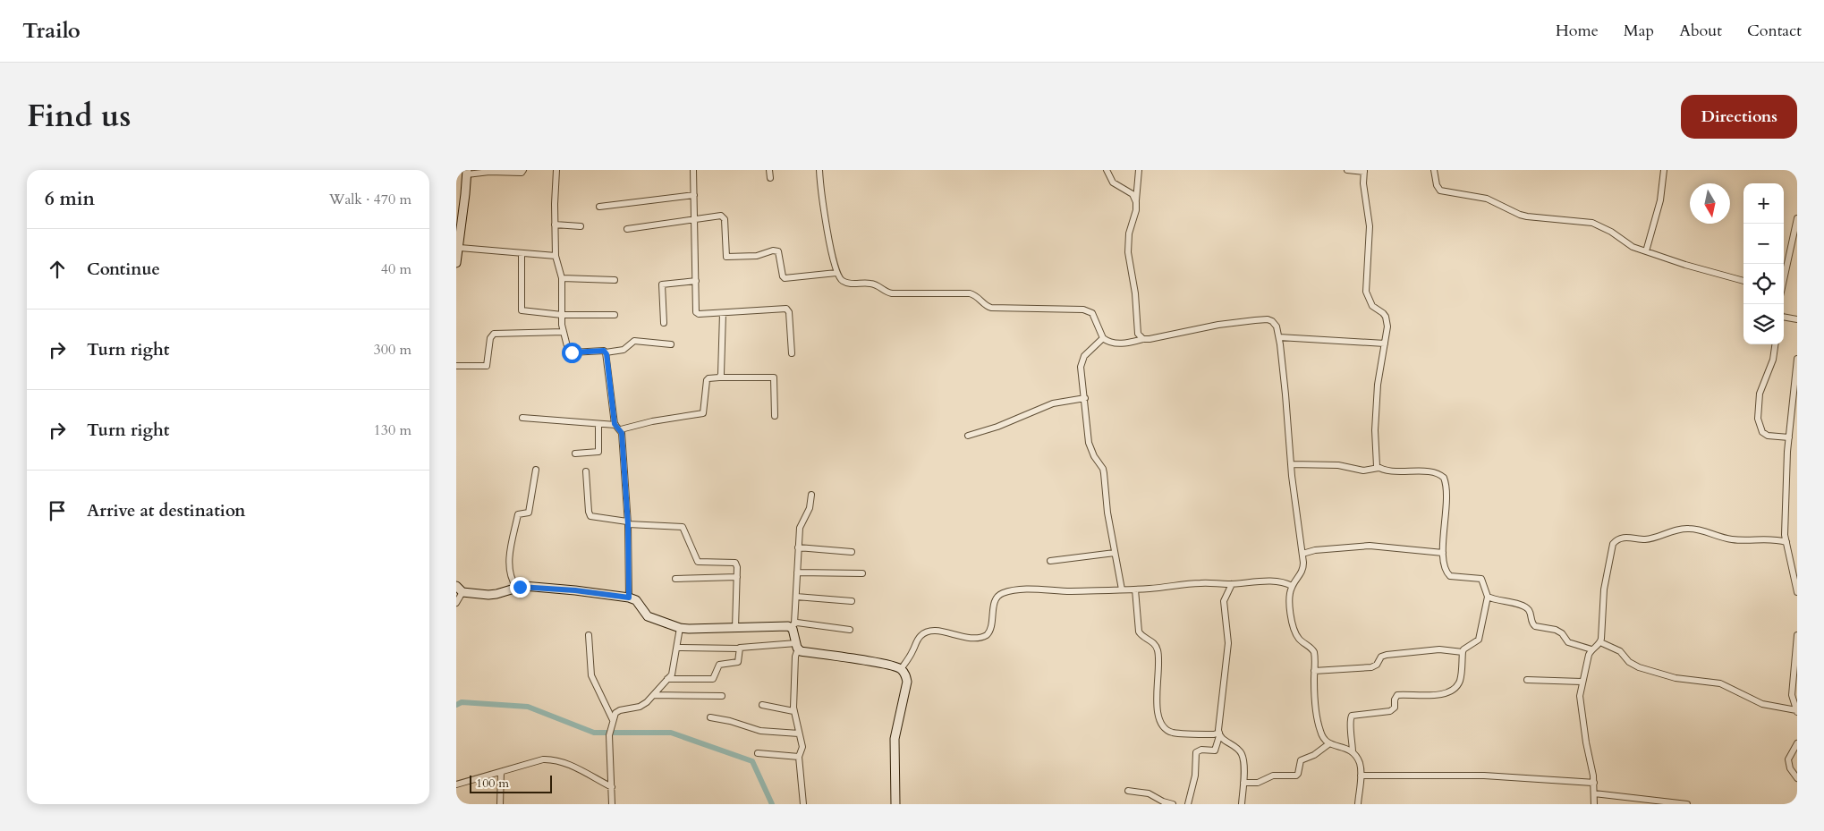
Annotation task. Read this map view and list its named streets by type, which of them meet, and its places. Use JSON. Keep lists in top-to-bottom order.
{
  "scale_bar": "100 m",
  "north": "bottom",
  "page": {
    "header": "Trailo",
    "nav": [
      "Home",
      "Map",
      "About",
      "Contact"
    ],
    "title": "Find us",
    "buttons": "Directions",
    "heading": ["6 min", "Walk · 470 m"],
    "map_buttons": ["+", "−"],
    "list": [
      ["Continue", "40 m"],
      ["Turn right", "300 m"],
      ["Turn right", "130 m"],
      "Arrive at destination"
    ],
    "scale": "100 m"
  }
}
